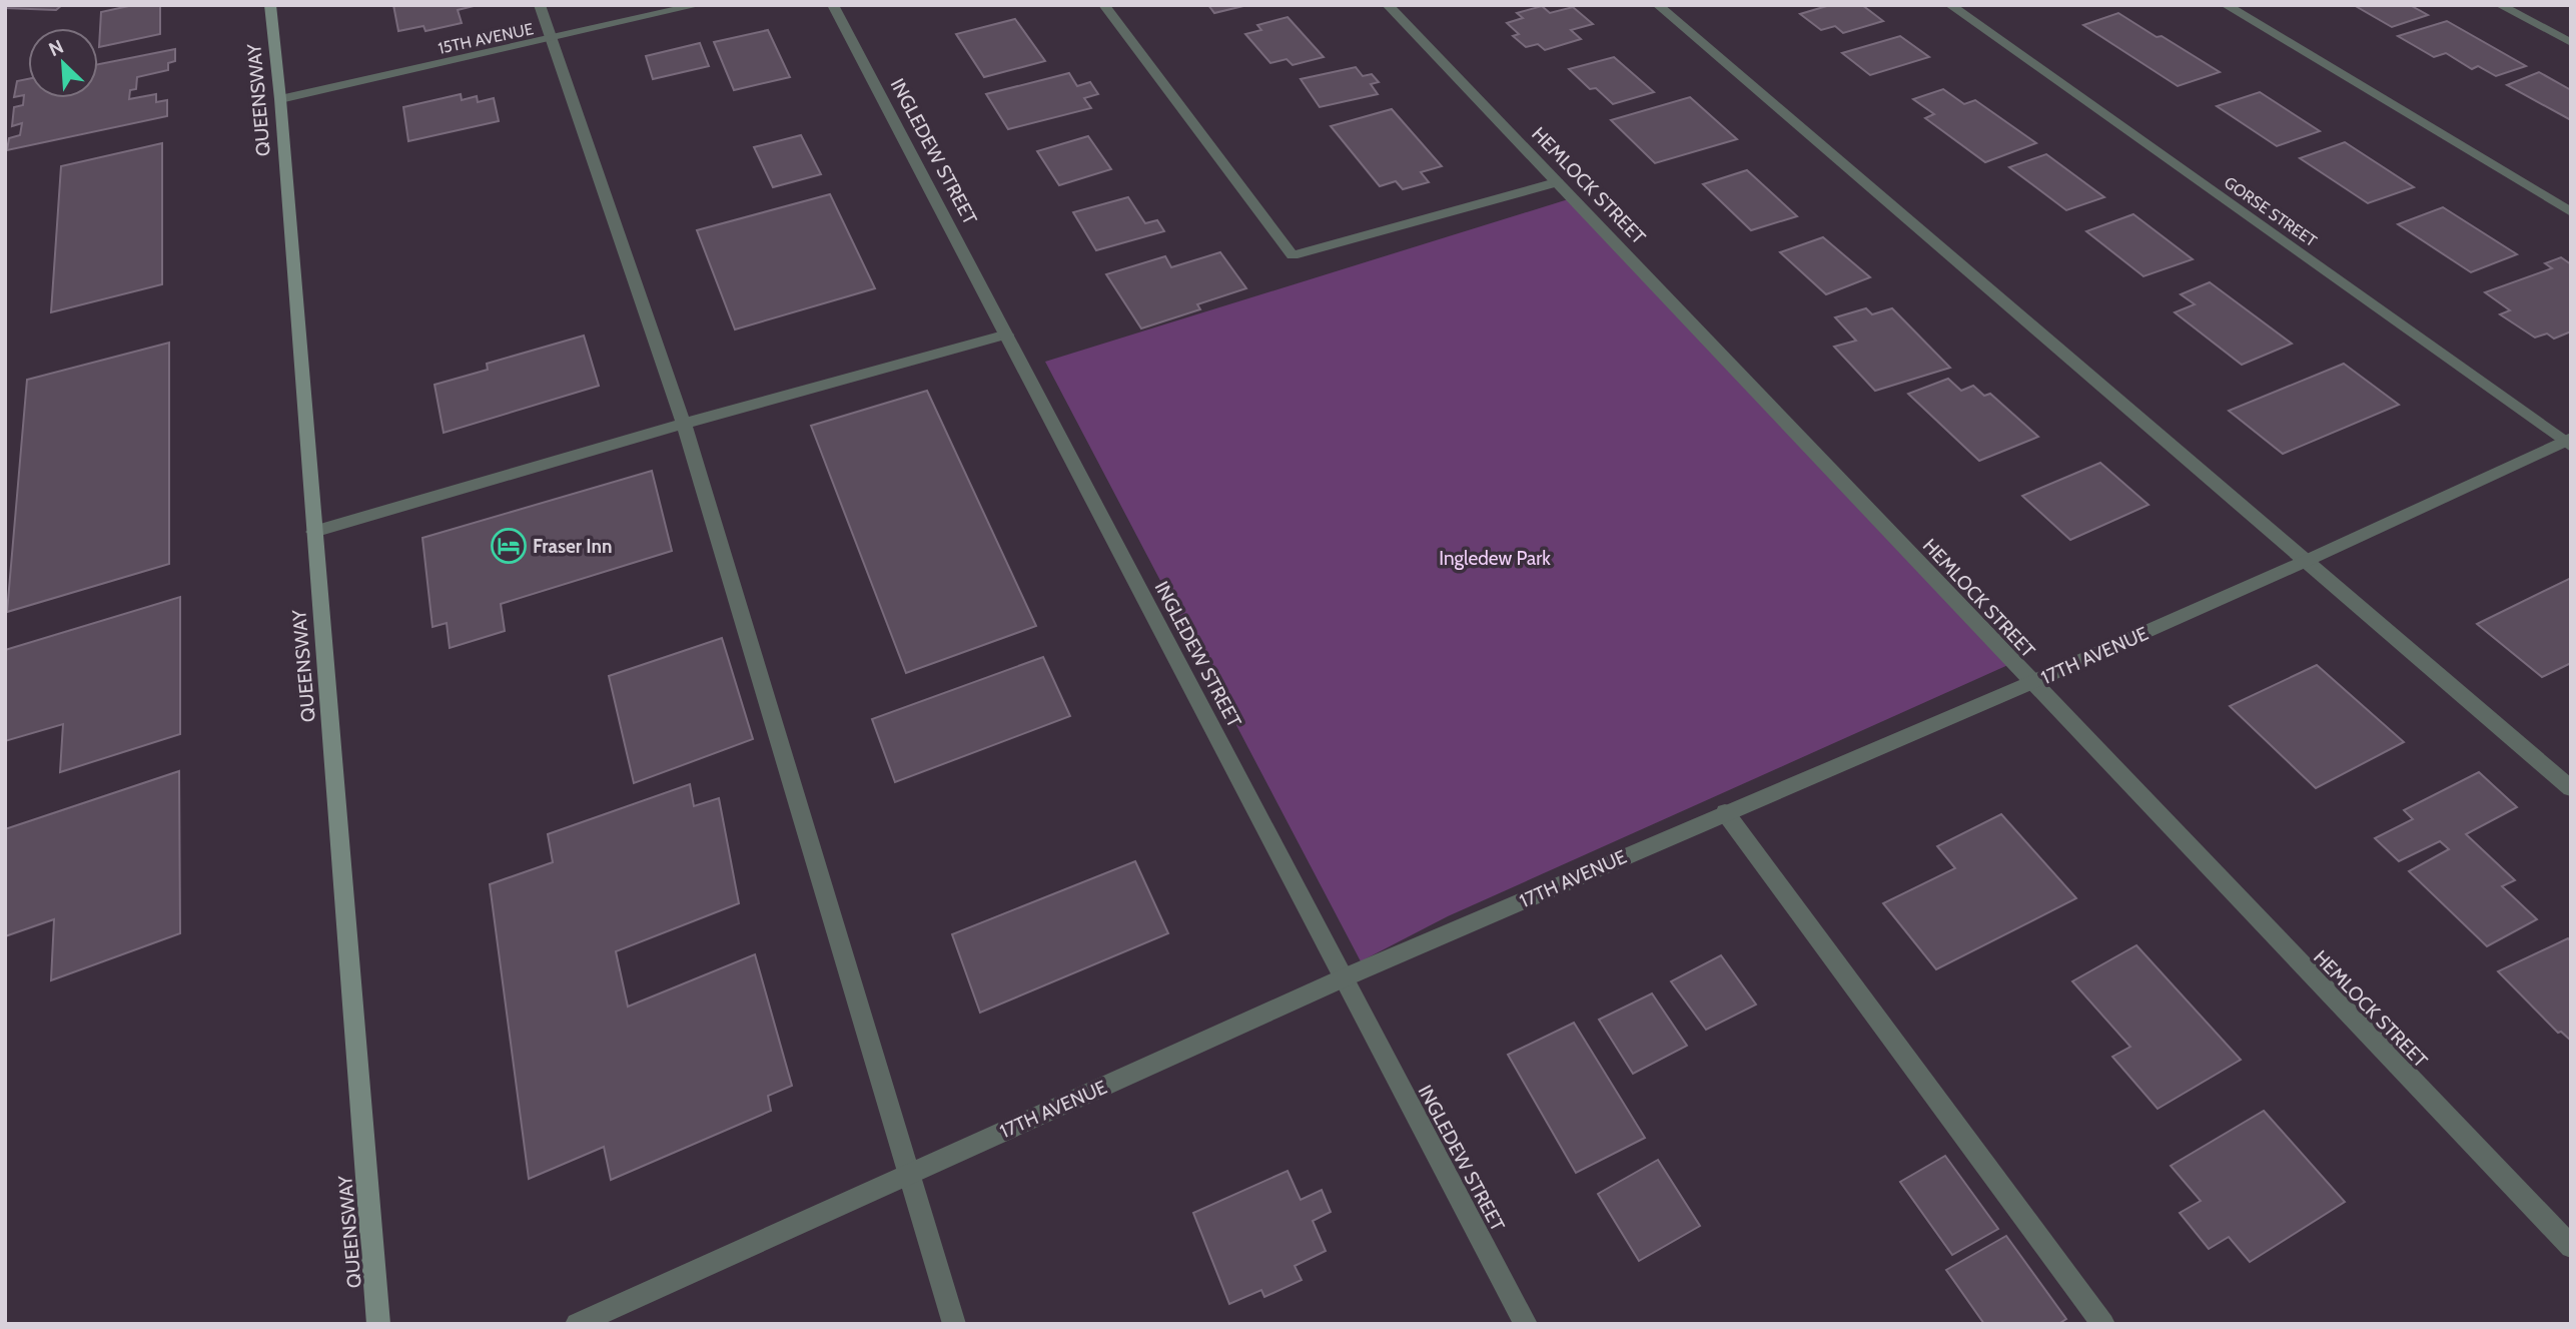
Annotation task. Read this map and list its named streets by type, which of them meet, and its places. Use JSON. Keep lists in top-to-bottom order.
{
  "streets": {
    "main road": ["QUEENSWAY"],
    "street": [
      "15TH AVENUE",
      "INGLEDEW STREET",
      "HEMLOCK STREET",
      "GORSE STREET",
      "17TH AVENUE"
    ]
  },
  "crossings": [
    ["15TH AVENUE", "QUEENSWAY"],
    ["INGLEDEW STREET", "17TH AVENUE"],
    ["HEMLOCK STREET", "17TH AVENUE"],
    ["GORSE STREET", "17TH AVENUE"]
  ],
  "parks": ["Ingledew Park"],
  "places": {
    "hotel": ["Fraser Inn"]
  },
  "north": "top left"
}
